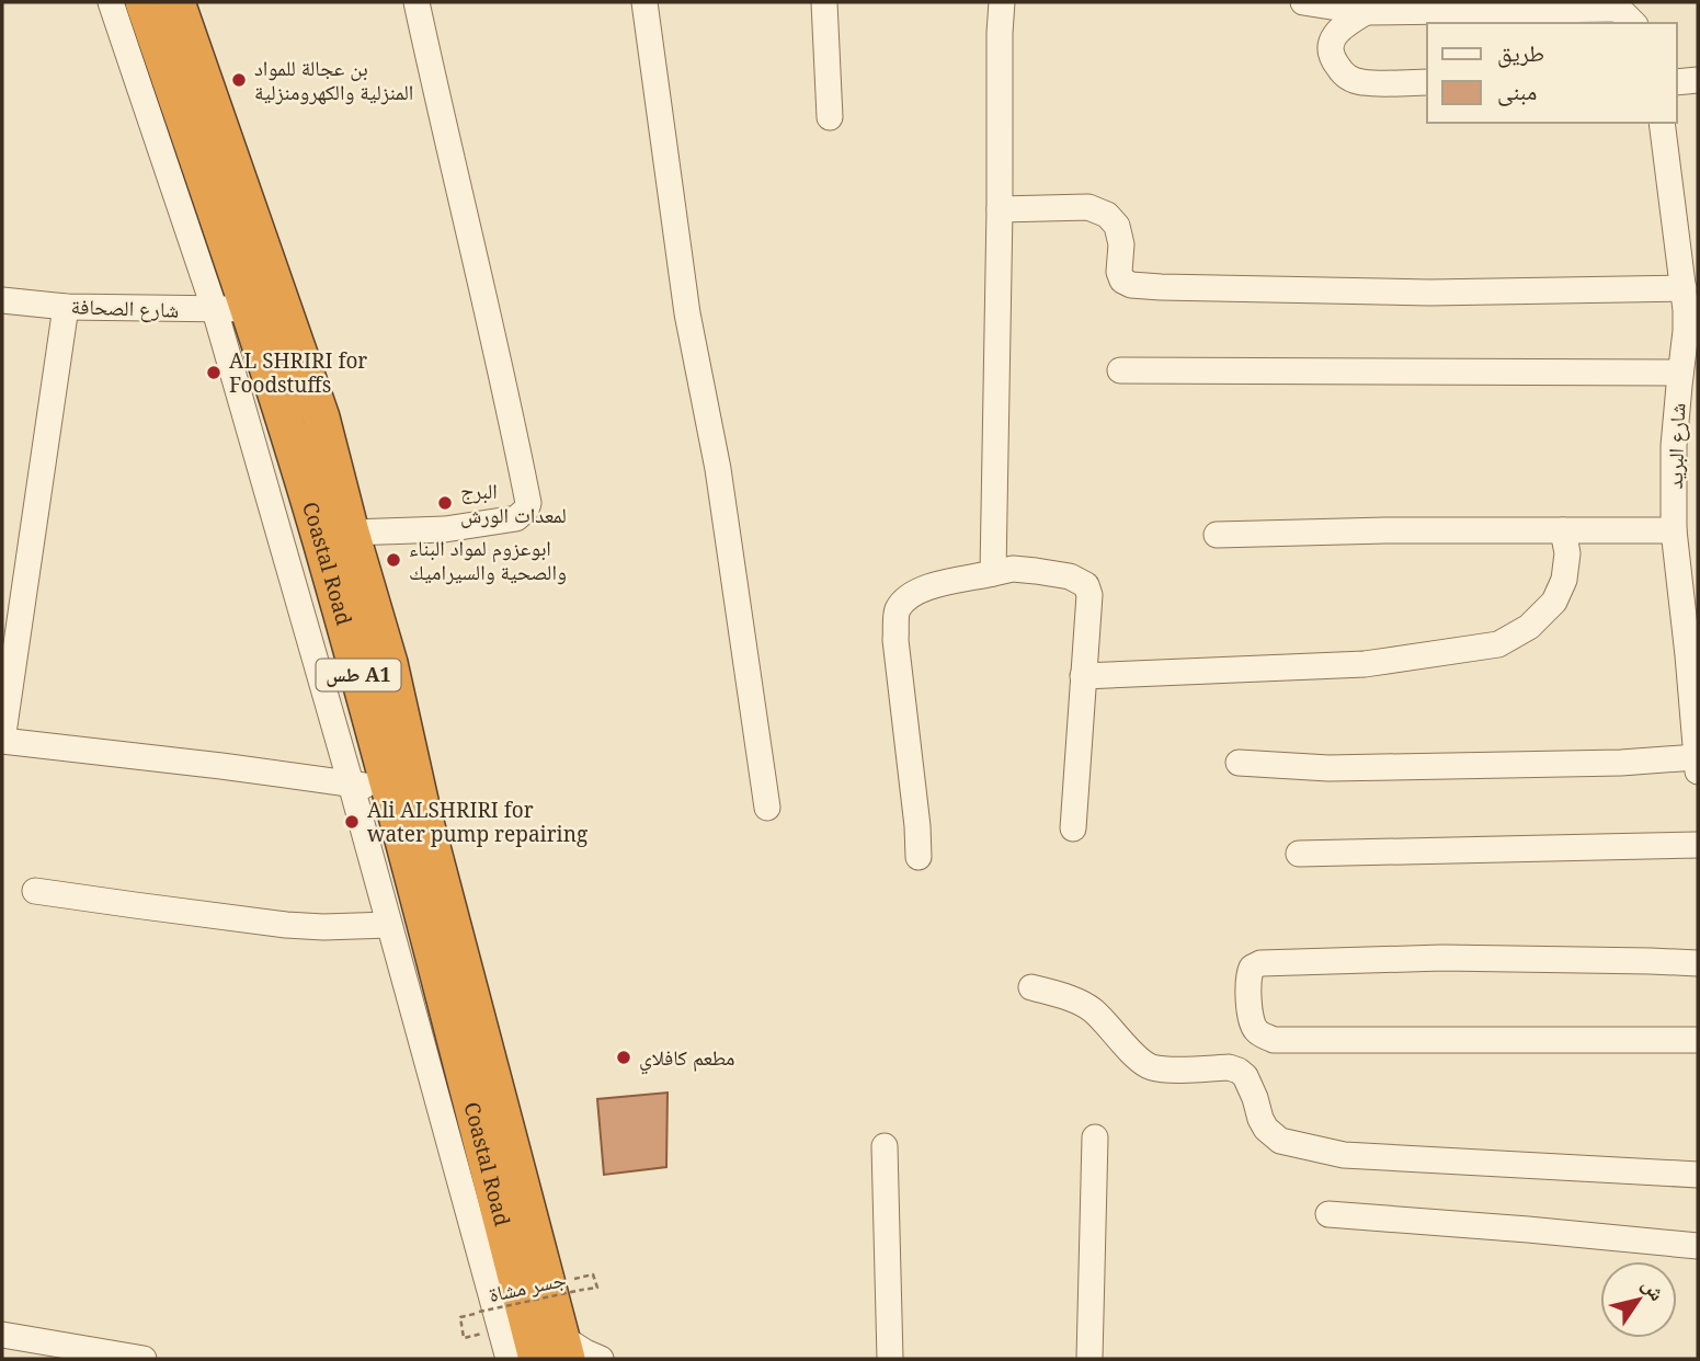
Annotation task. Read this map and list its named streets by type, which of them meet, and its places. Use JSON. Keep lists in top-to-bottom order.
{
  "streets": {
    "highway": ["Coastal Road", "طس A1"],
    "street": ["شارع الصحافة", "شارع البريد"],
    "path": ["جسر مشاة"]
  },
  "crossings": [
    ["شارع الصحافة", "Coastal Road"]
  ],
  "places": [
    "بن عجالة للمواد المنزلية والكهرومنزلية",
    "AL SHRIRI for Foodstuffs",
    "البرج لمعدات الورش",
    "ابوعزوم لمواد البناء والصحية والسيراميك",
    "Ali ALSHRIRI for water pump repairing",
    "مطعم كافلاي"
  ],
  "legend": ["طريق", "مبنى"],
  "north": "top right"
}
